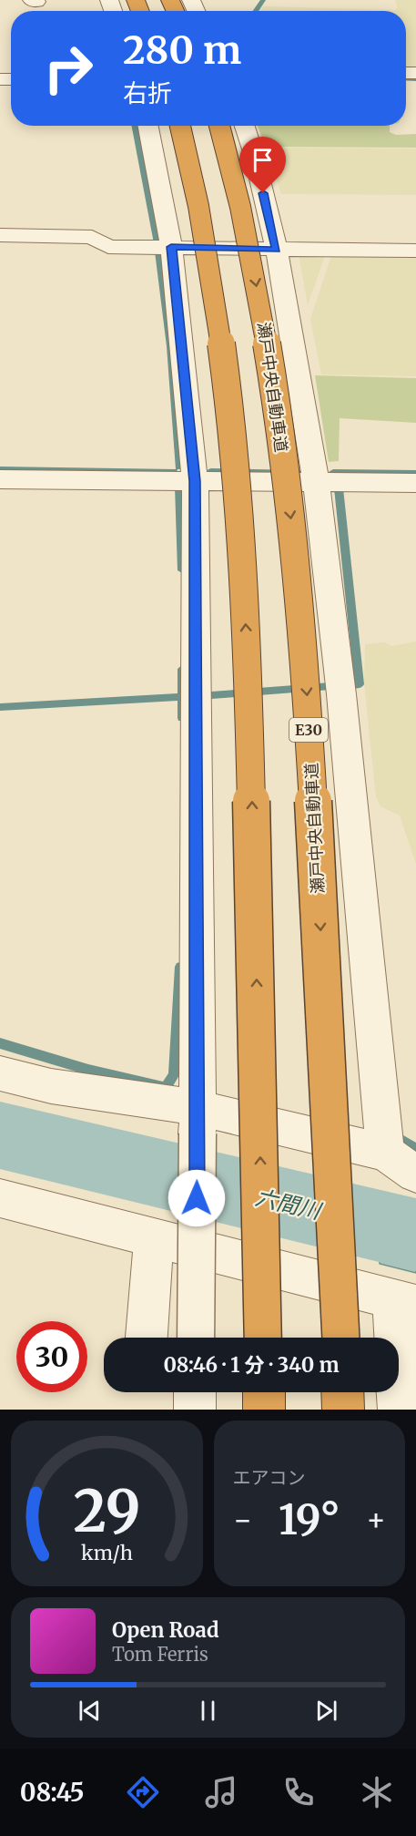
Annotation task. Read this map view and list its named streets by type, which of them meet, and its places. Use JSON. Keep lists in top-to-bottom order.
{
  "streets": {
    "highway": ["瀬戸中央自動車道", "E30"]
  },
  "water": ["六間川"],
  "page": {
    "turn": ["280 m", "右折"],
    "limit": "30",
    "trip": "08:46 · 1 分 · 340 m",
    "tile": "エアコン",
    "heat": ["−", "19°", "+"],
    "song": ["Open Road", "Tom Ferris"],
    "tabs": "08:45",
    "gauge": ["29", "km/h"]
  }
}
